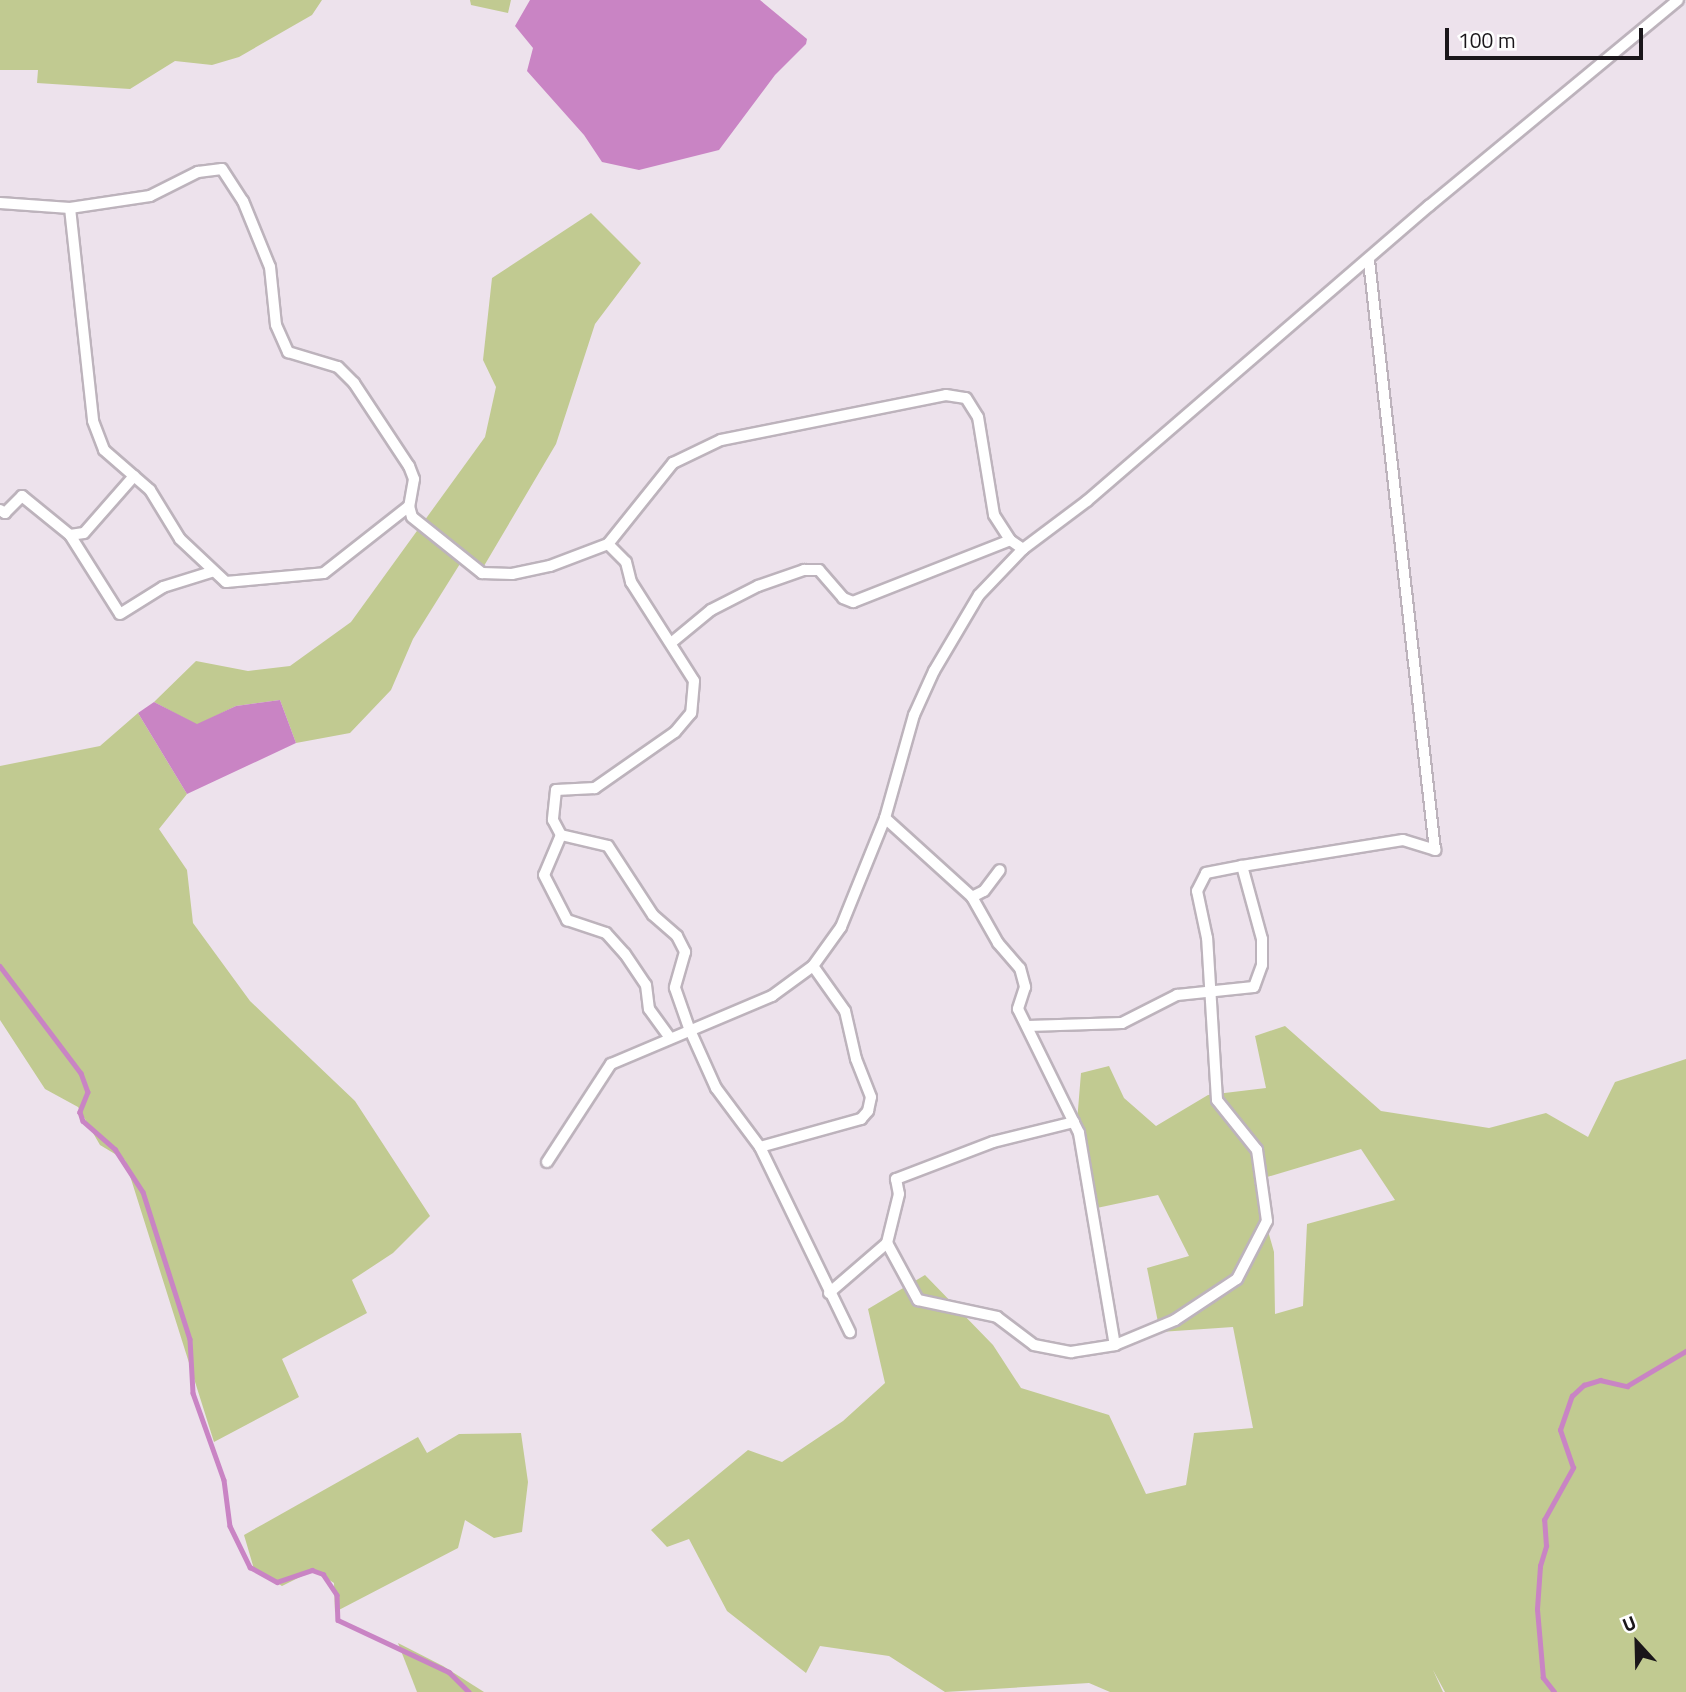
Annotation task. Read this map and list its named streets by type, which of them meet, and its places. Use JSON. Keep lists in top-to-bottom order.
{
  "scale_bar": "100 m",
  "north": "top"
}
